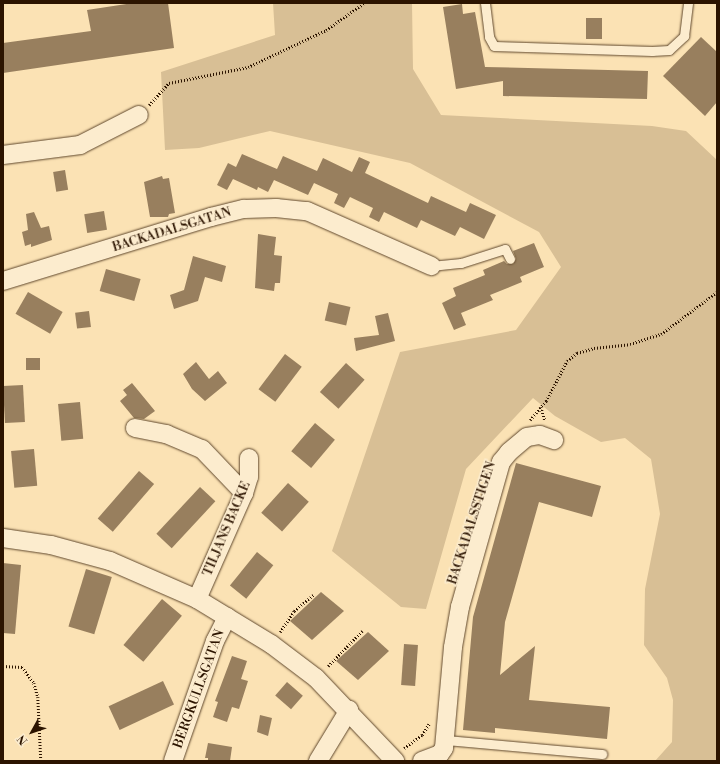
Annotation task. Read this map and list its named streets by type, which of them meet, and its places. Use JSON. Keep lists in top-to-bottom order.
{
  "streets": {
    "street": [
      "BACKADALSGATAN",
      "BACKADALSSTIGEN",
      "TILJANS BACKE",
      "BERGKULLSGATAN"
    ]
  },
  "north": "bottom left"
}
